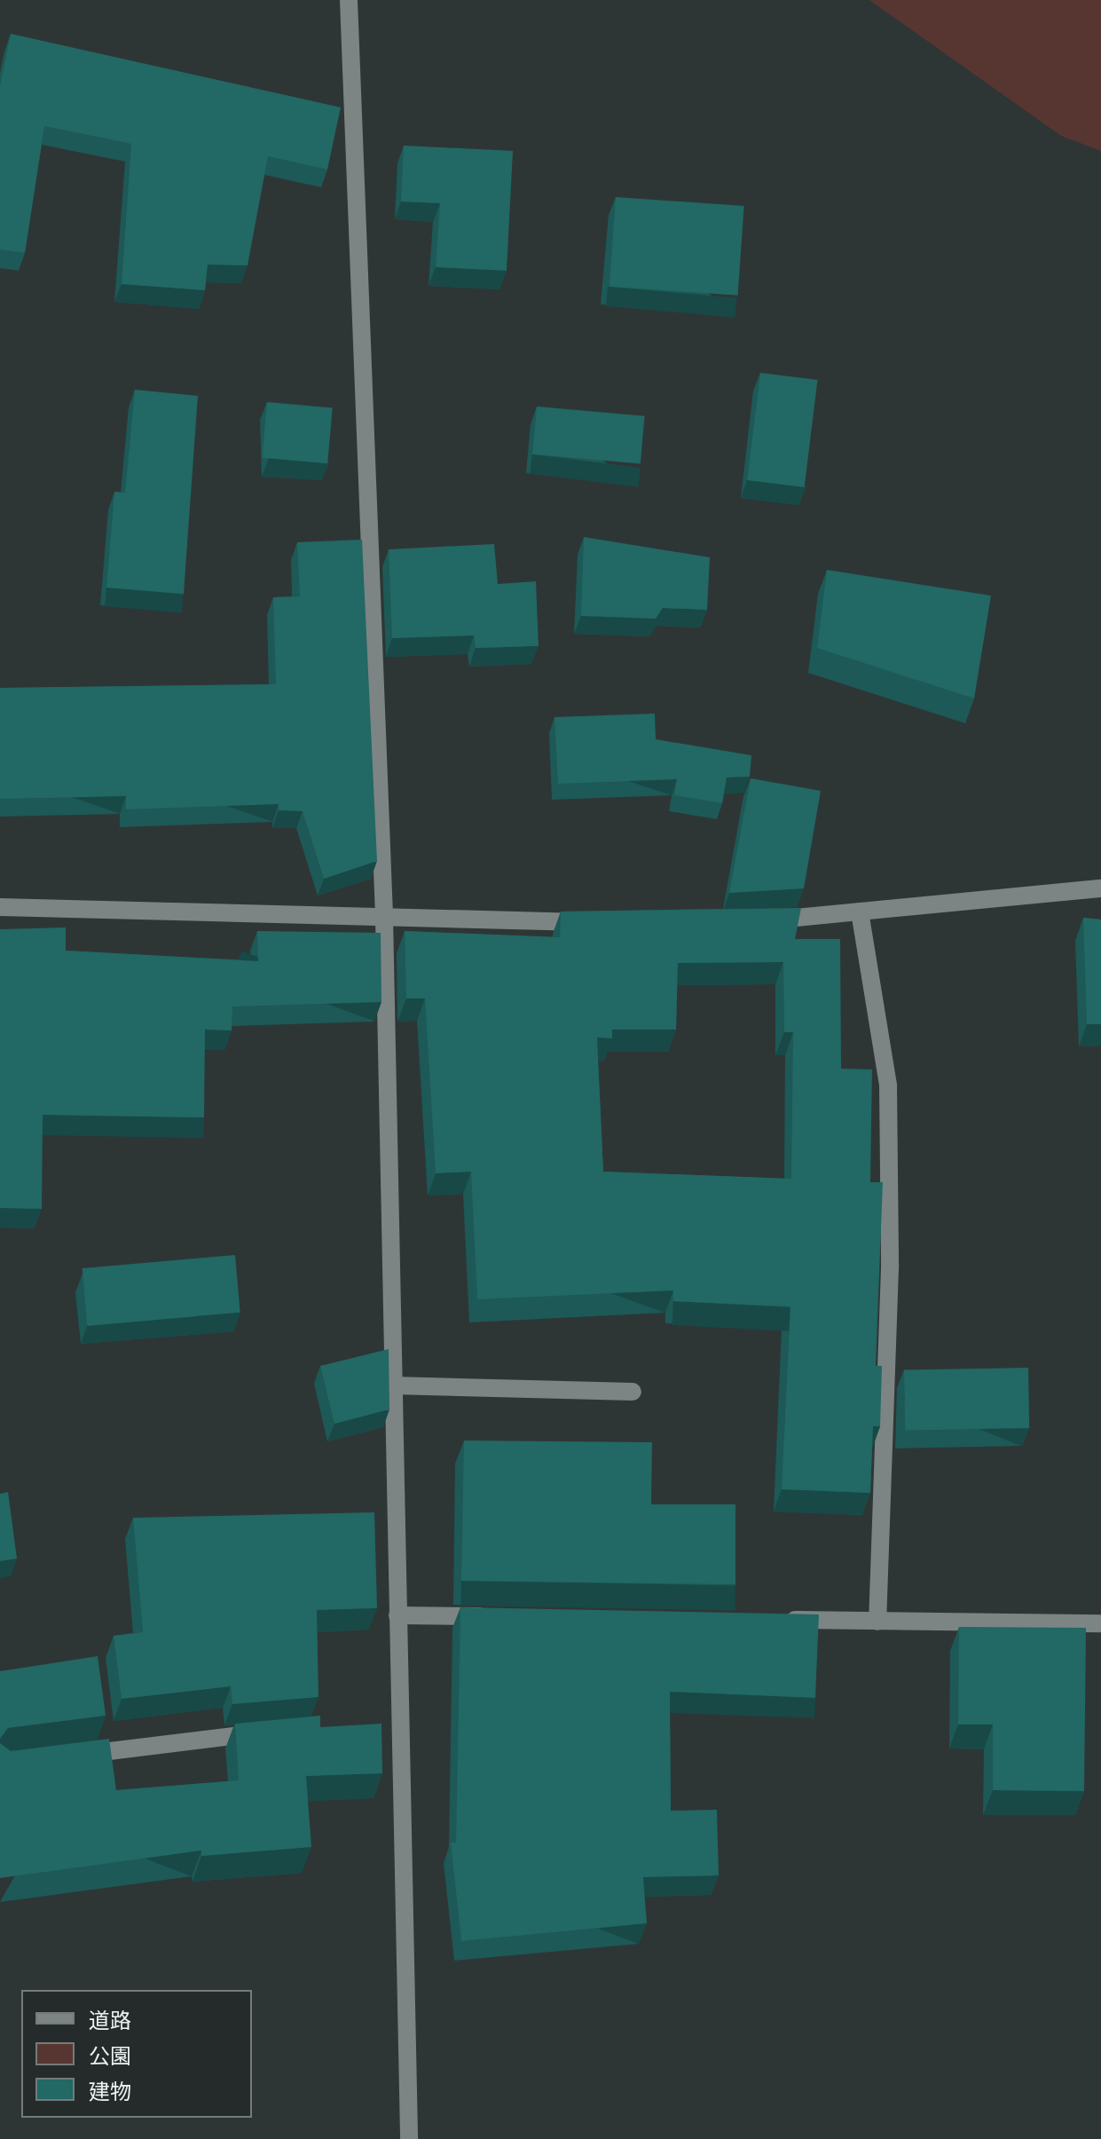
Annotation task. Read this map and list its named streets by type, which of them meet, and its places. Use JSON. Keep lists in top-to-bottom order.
{
  "legend": ["道路", "公園", "建物"]
}
